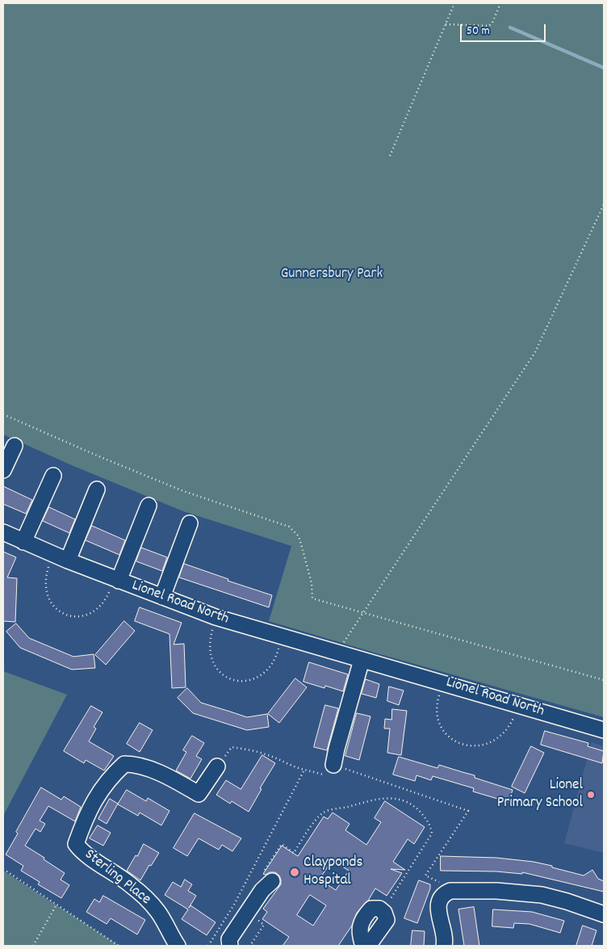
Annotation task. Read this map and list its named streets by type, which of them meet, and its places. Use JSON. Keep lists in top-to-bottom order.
{
  "streets": {
    "street": ["Lionel Road North", "Sterling Place"]
  },
  "parks": ["Gunnersbury Park"],
  "places": ["Lionel Primary School", "Clayponds Hospital"],
  "scale_bar": "50 m"
}
